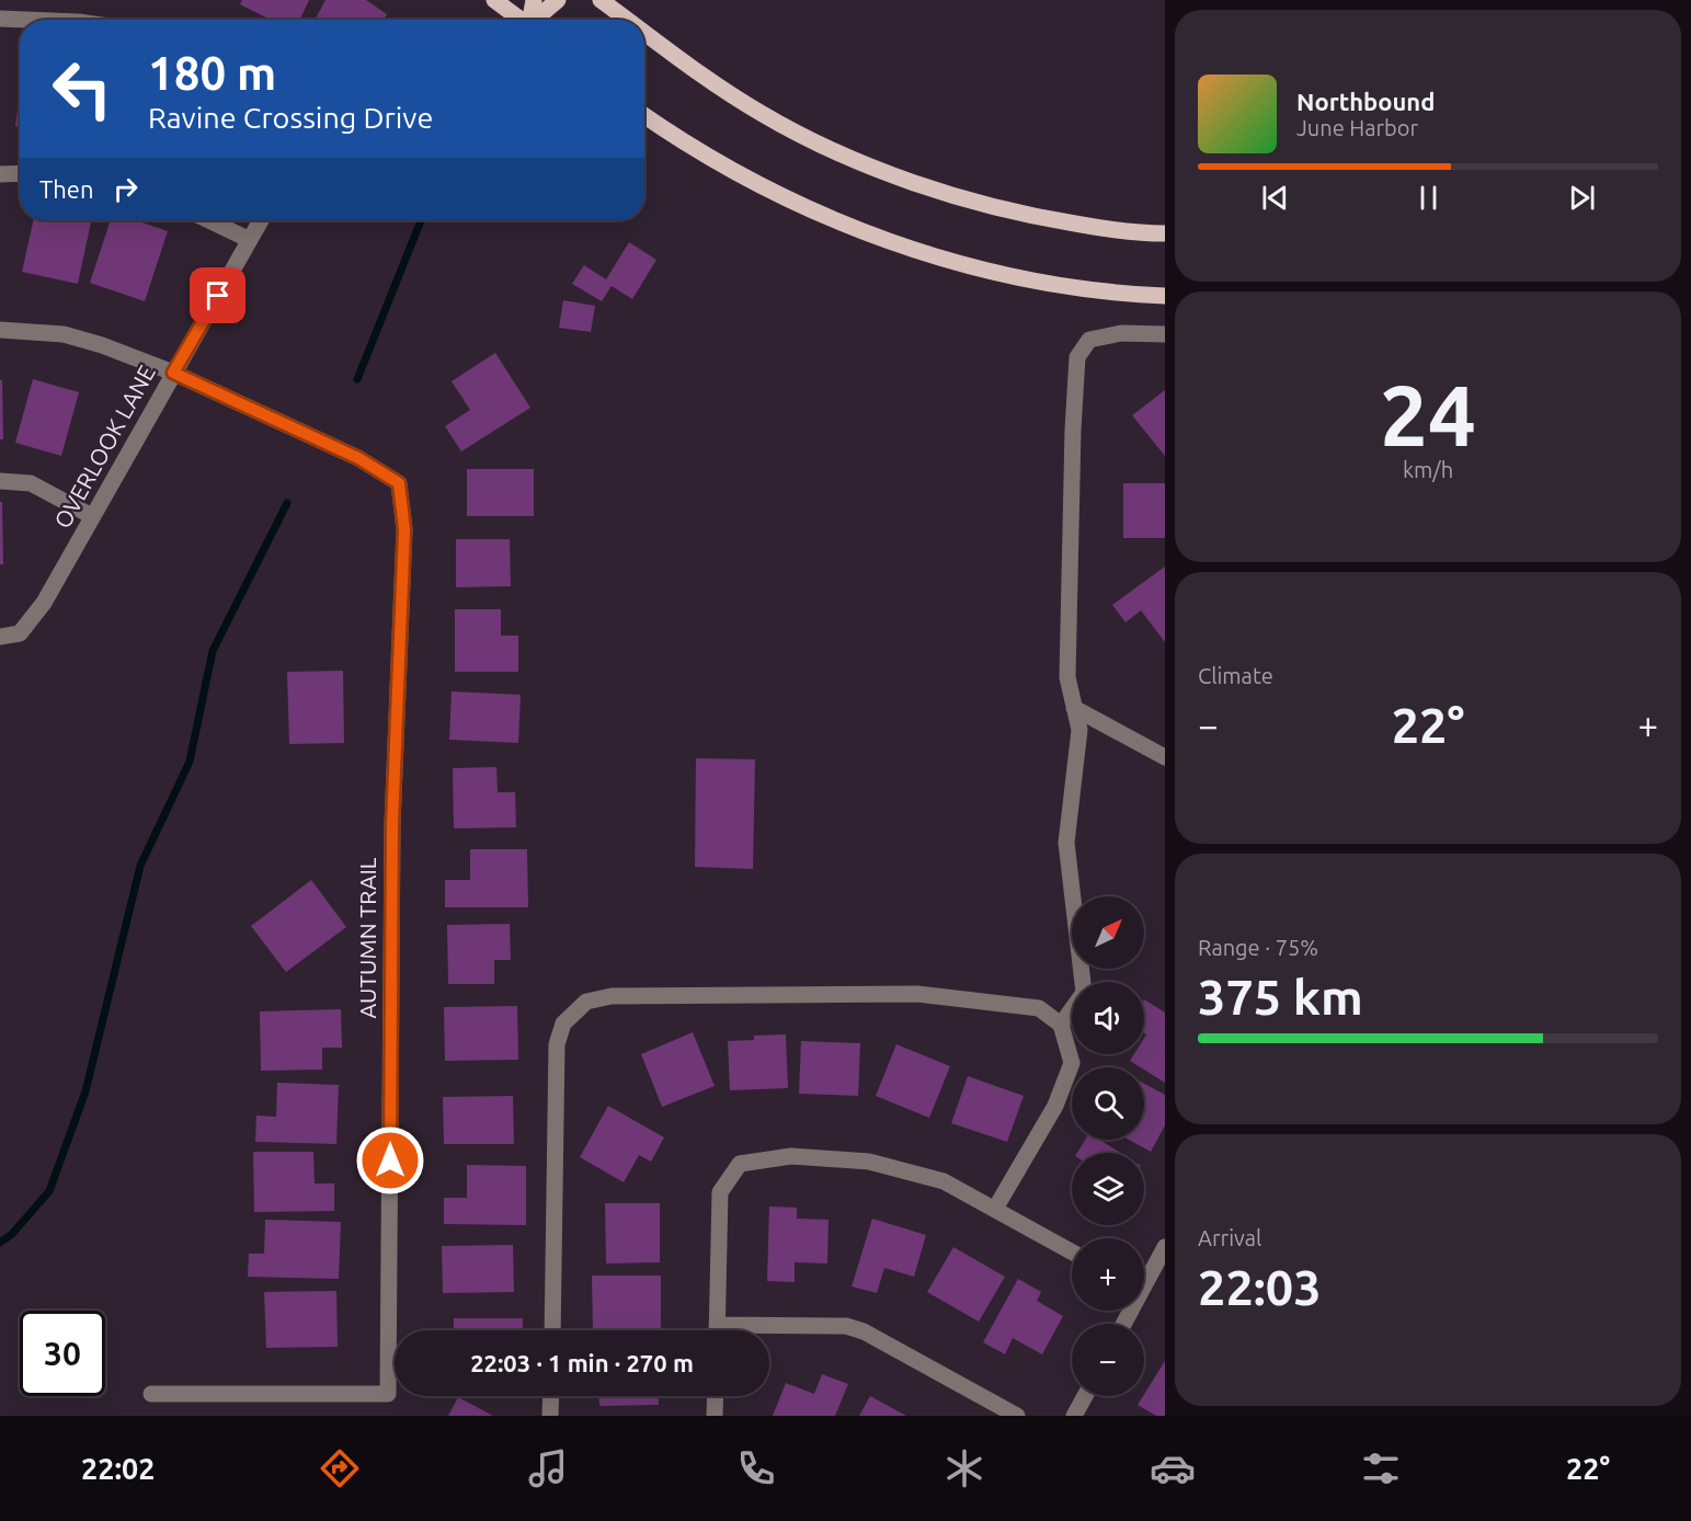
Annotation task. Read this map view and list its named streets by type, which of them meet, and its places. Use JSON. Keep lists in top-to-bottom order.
{
  "streets": {
    "street": ["OVERLOOK LANE", "AUTUMN TRAIL"]
  },
  "crossings": [
    ["OVERLOOK LANE", "AUTUMN TRAIL"]
  ],
  "north": "top right",
  "page": {
    "turn": ["180 m", "Ravine Crossing Drive"],
    "song": ["Northbound", "June Harbor"],
    "then": "Then",
    "tile": [
      ["24", "km/h"],
      "Climate",
      ["Range · 75%", "375 km"],
      ["Arrival", "22:03"]
    ],
    "heat": ["−", "22°", "+"],
    "map_buttons": ["+", "−"],
    "limit": "30",
    "trip": "22:03 · 1 min · 270 m",
    "tabs": ["22:02", "22°"]
  }
}
